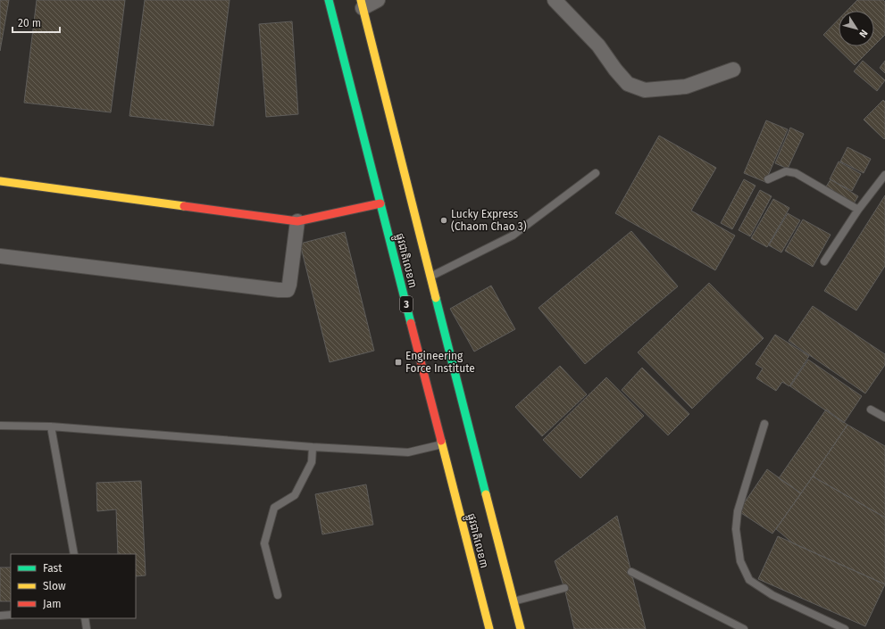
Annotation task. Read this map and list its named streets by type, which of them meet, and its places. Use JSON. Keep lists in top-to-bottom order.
{
  "streets": {
    "main road": ["ផ្លូវជាតិលេខ៣", "3"]
  },
  "places": {
    "other": ["Lucky Express (Chaom Chao 3)"],
    "transit": ["Engineering Force Institute"]
  },
  "legend": ["Fast", "Slow", "Jam"],
  "scale_bar": "20 m",
  "north": "bottom right"
}
